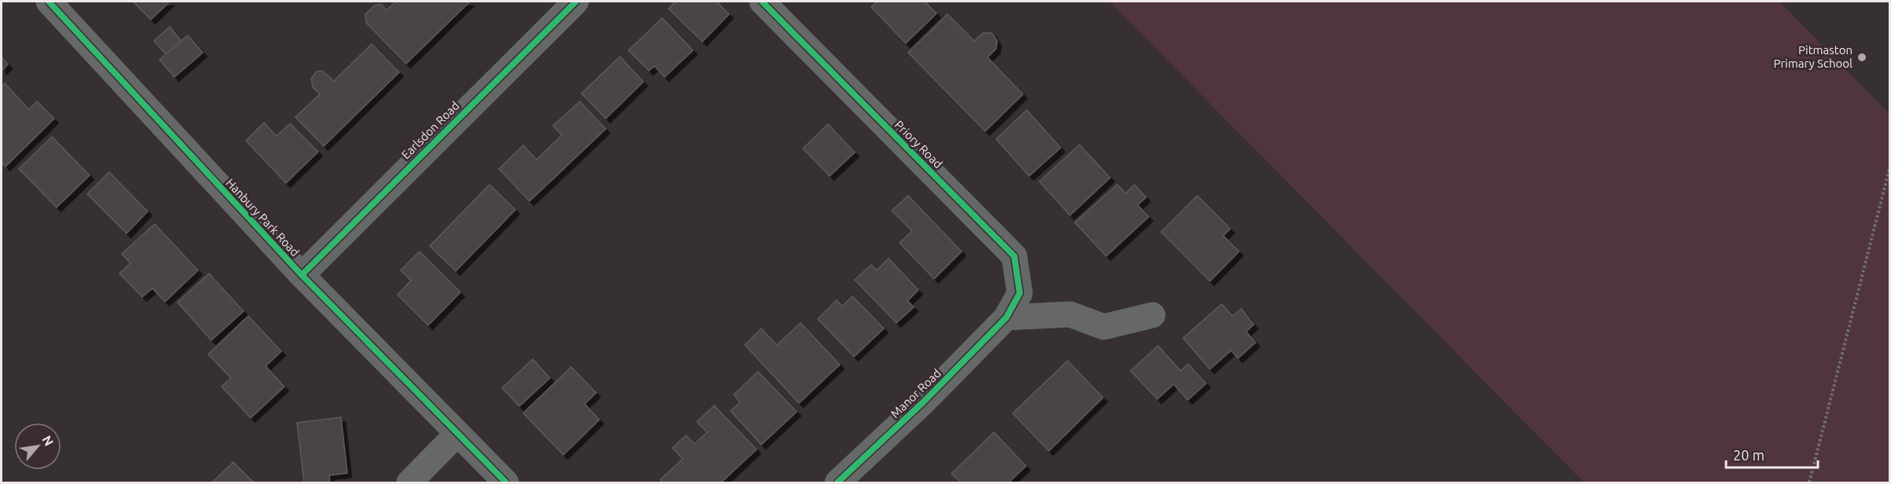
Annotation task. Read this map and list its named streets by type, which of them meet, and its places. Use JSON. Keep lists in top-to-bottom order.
{
  "streets": {
    "street": [
      "Earlsdon Road",
      "Priory Road",
      "Hanbury Park Road",
      "Manor Road"
    ]
  },
  "crossings": [
    ["Earlsdon Road", "Hanbury Park Road"],
    ["Priory Road", "Manor Road"]
  ],
  "places": ["Pitmaston Primary School"],
  "scale_bar": "20 m",
  "north": "top right"
}
